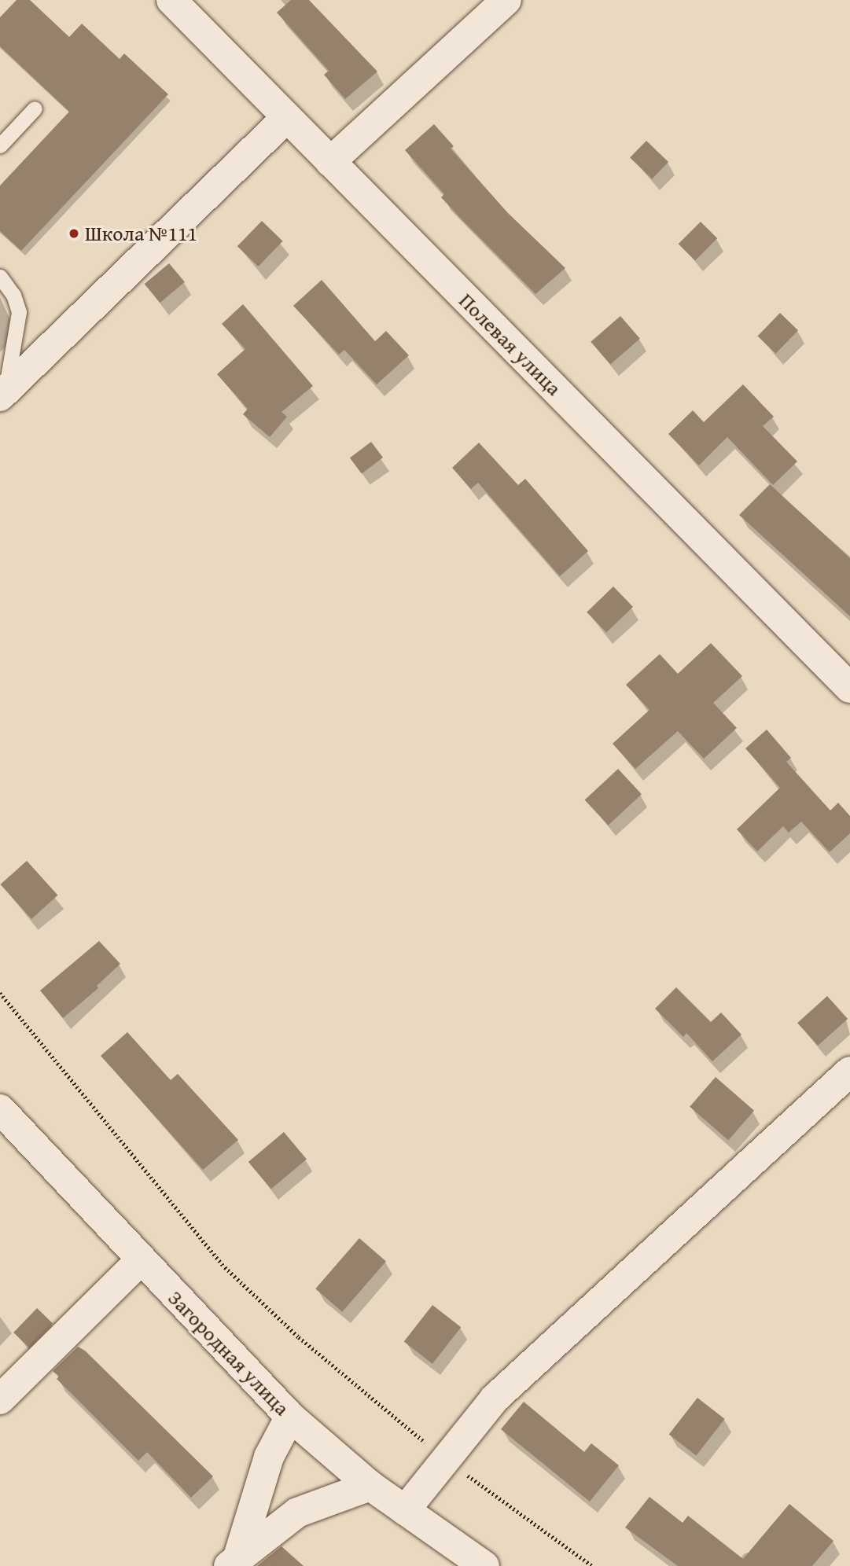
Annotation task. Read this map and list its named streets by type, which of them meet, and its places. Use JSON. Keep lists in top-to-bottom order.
{
  "streets": {
    "street": ["Полевая улица", "Загородная улица"]
  },
  "places": ["Школа №111"]
}
